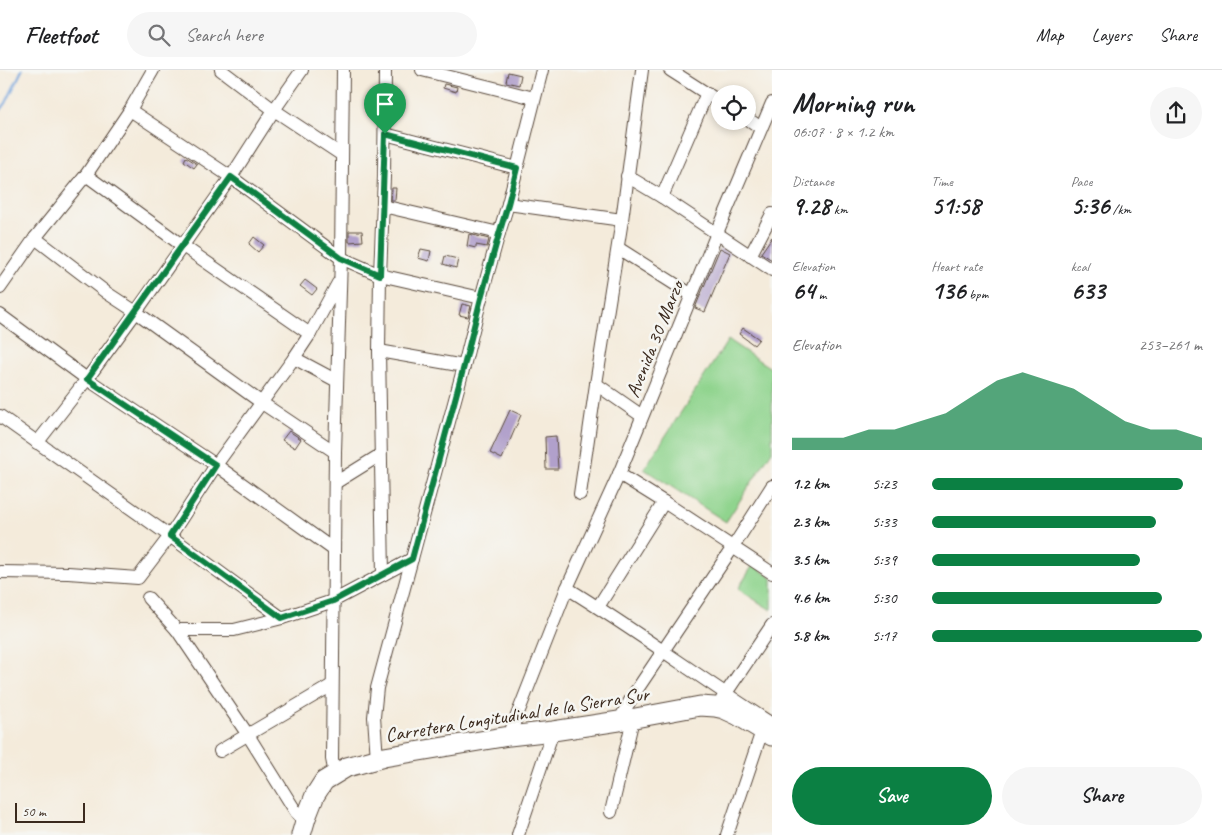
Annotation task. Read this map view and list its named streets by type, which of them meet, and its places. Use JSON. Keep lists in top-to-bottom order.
{
  "streets": {
    "highway": ["Carretera Longitudinal de la Sierra Sur"],
    "street": ["Avenida 30 Marzo"]
  },
  "crossings": [
    ["Avenida 30 Marzo", "Carretera Longitudinal de la Sierra Sur"]
  ],
  "scale_bar": "50 m",
  "page": {
    "header": "Fleetfoot",
    "search": "Search here",
    "nav": ["Map", "Layers", "Share"],
    "heading": ["Morning run", "06:07 · 8 × 1.2 km"],
    "stats": [
      ["Distance", "9.28 km"],
      ["Time", "51:58"],
      ["Pace", "5:36 /km"],
      ["Elevation", "64 m"],
      ["Heart rate", "136 bpm"],
      ["kcal", "633"]
    ],
    "chart": ["Elevation", "253–261 m"],
    "list": [
      {
        "name": "1.2 km",
        "note": "5:23"
      },
      {
        "name": "2.3 km",
        "note": "5:33"
      },
      {
        "name": "3.5 km",
        "note": "5:39"
      },
      {
        "name": "4.6 km",
        "note": "5:30"
      },
      {
        "name": "5.8 km",
        "note": "5:17"
      }
    ],
    "buttons": ["Save", "Share"],
    "scale": "50 m"
  }
}
